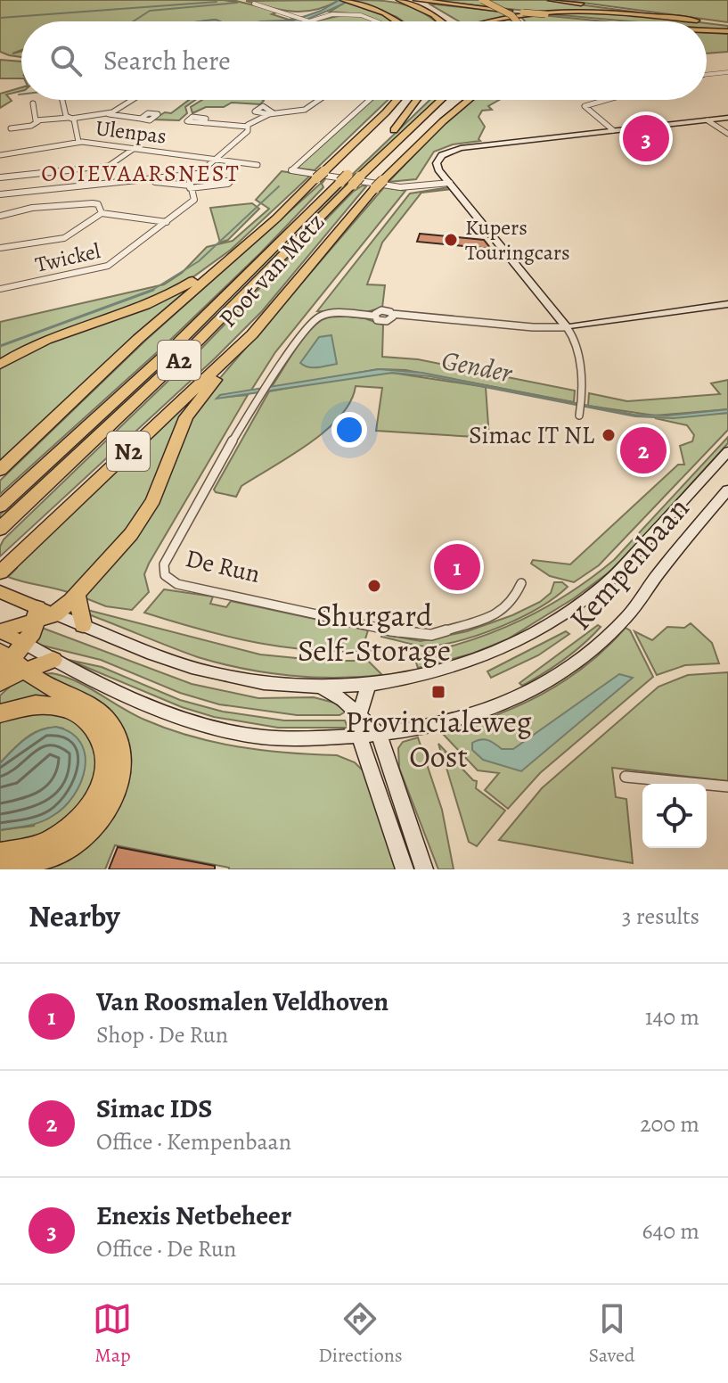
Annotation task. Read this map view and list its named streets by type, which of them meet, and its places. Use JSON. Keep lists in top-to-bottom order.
{
  "streets": {
    "highway": ["Poot van Metz", "A2", "N2"],
    "street": [
      "Ulenpas",
      "Twickel",
      "Kempenbaan",
      "De Run"
    ]
  },
  "crossings": [
    ["Ulenpas", "Twickel"],
    ["Poot van Metz", "N2"],
    ["N2", "Kempenbaan"]
  ],
  "districts": ["OOIEVAARSNEST"],
  "water": ["Gender"],
  "places": {
    "other": ["Kupers Touringcars", "Simac IT NL", "Shurgard Self-Storage"],
    "transit": ["Provincialeweg Oost"]
  },
  "page": {
    "search": "Search here",
    "pins": ["3", "2", "1"],
    "heading": ["Nearby", "3 results"],
    "list": [
      {
        "mark": "1",
        "name": "Van Roosmalen Veldhoven",
        "note": "Shop · De Run",
        "value": "140 m"
      },
      {
        "mark": "2",
        "name": "Simac IDS",
        "note": "Office · Kempenbaan",
        "value": "200 m"
      },
      {
        "mark": "3",
        "name": "Enexis Netbeheer",
        "note": "Office · De Run",
        "value": "640 m"
      }
    ],
    "nav": ["Map", "Directions", "Saved"]
  }
}
